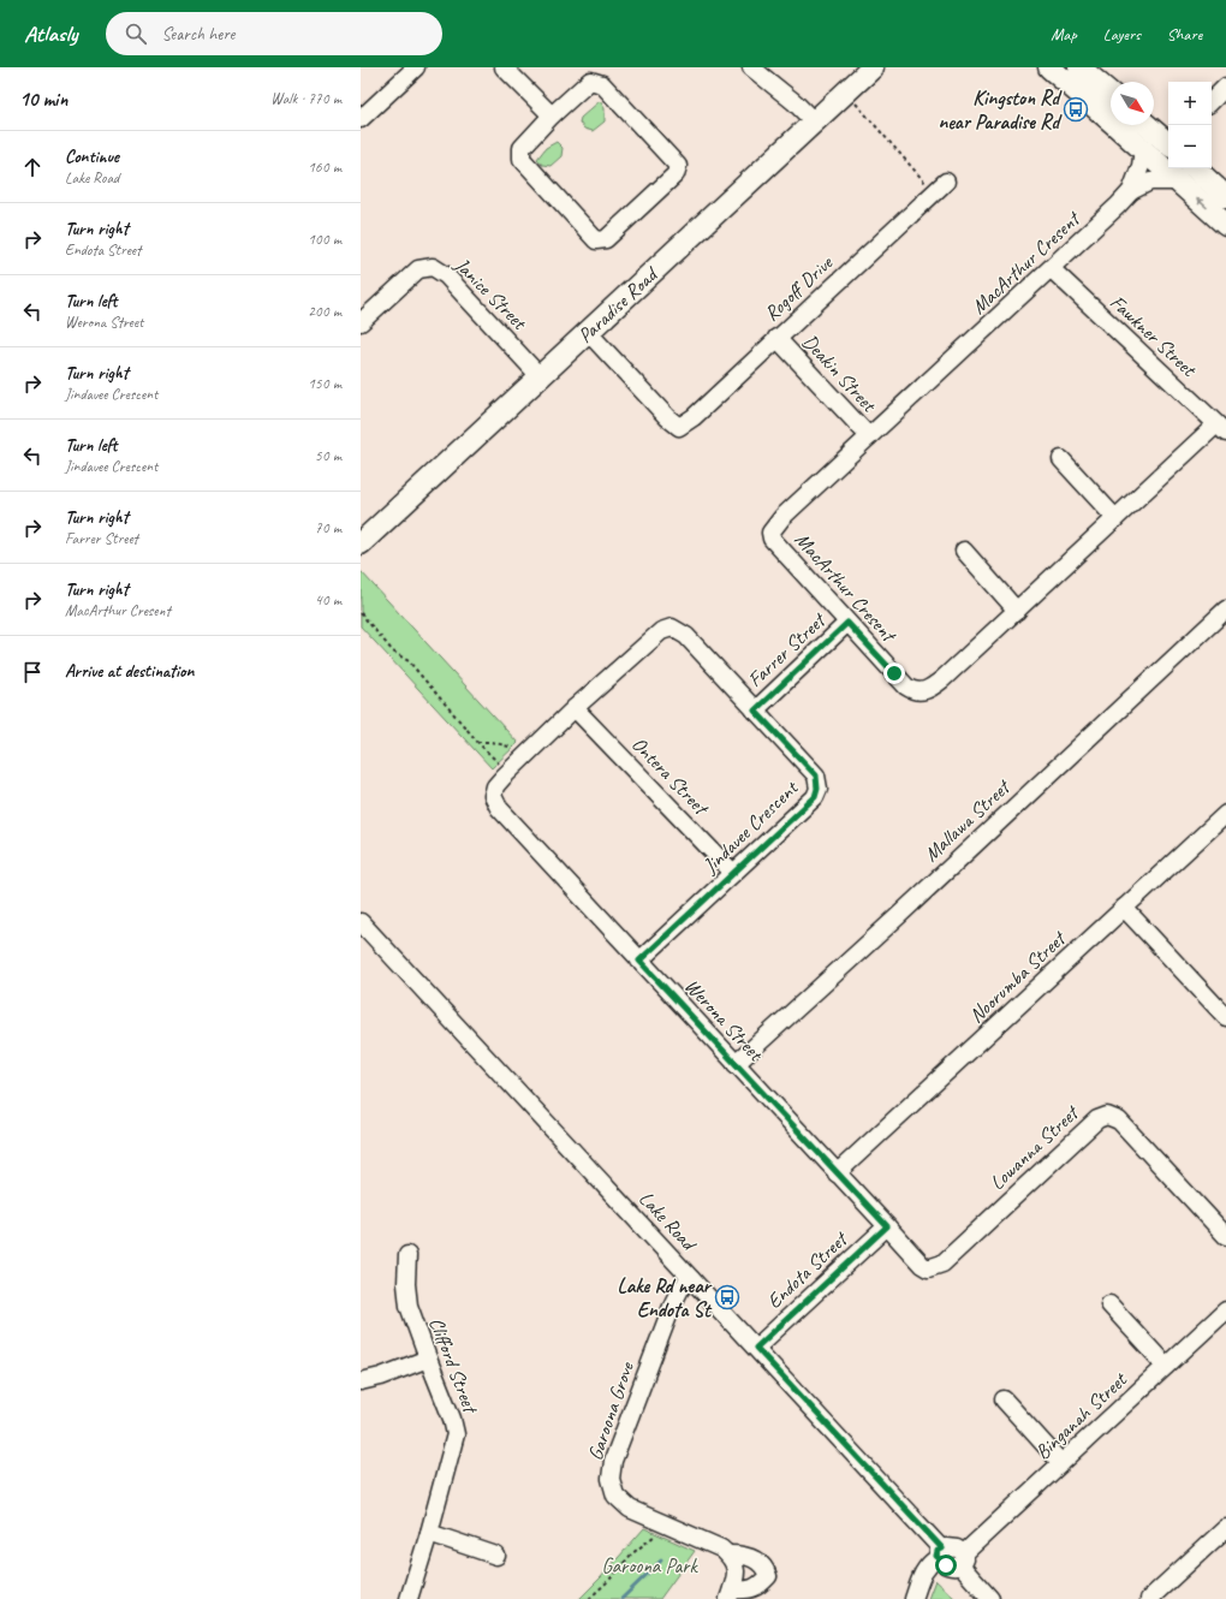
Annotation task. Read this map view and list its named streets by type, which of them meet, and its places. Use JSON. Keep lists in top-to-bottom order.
{
  "streets": {
    "main road": ["Paradise Road"],
    "street": [
      "MacArthur Cresent",
      "Rogoff Drive",
      "Janice Street",
      "Fawkner Street",
      "Deakin Street",
      "Farrer Street",
      "Ontera Street",
      "Mallawa Street",
      "Jindavee Crescent",
      "Noorumba Street",
      "Werona Street",
      "Lowanna Street",
      "Lake Road",
      "Endota Street",
      "Clifford Street",
      "Garoona Grove",
      "Binganah Street"
    ]
  },
  "crossings": [
    ["MacArthur Cresent", "Fawkner Street"],
    ["MacArthur Cresent", "Deakin Street"],
    ["MacArthur Cresent", "Farrer Street"],
    ["Rogoff Drive", "Paradise Road"],
    ["Rogoff Drive", "Deakin Street"],
    ["Janice Street", "Paradise Road"],
    ["Farrer Street", "Jindavee Crescent"],
    ["Ontera Street", "Jindavee Crescent"],
    ["Mallawa Street", "Werona Street"],
    ["Jindavee Crescent", "Werona Street"],
    ["Noorumba Street", "Werona Street"],
    ["Werona Street", "Lowanna Street"],
    ["Werona Street", "Endota Street"],
    ["Lake Road", "Endota Street"],
    ["Lake Road", "Garoona Grove"]
  ],
  "parks": ["Garoona Park"],
  "places": {
    "bus stop": ["Kingston Rd near Paradise Rd", "Lake Rd near Endota St"]
  },
  "north": "bottom right",
  "page": {
    "header": "Atlasly",
    "search": "Search here",
    "nav": ["Map", "Layers", "Share"],
    "heading": ["10 min", "Walk · 770 m"],
    "map_buttons": ["+", "−"],
    "list": [
      ["Continue", "Lake Road", "160 m"],
      ["Turn right", "Endota Street", "100 m"],
      ["Turn left", "Werona Street", "200 m"],
      ["Turn right", "Jindavee Crescent", "150 m"],
      ["Turn left", "Jindavee Crescent", "50 m"],
      ["Turn right", "Farrer Street", "70 m"],
      ["Turn right", "MacArthur Cresent", "40 m"],
      "Arrive at destination"
    ]
  }
}
